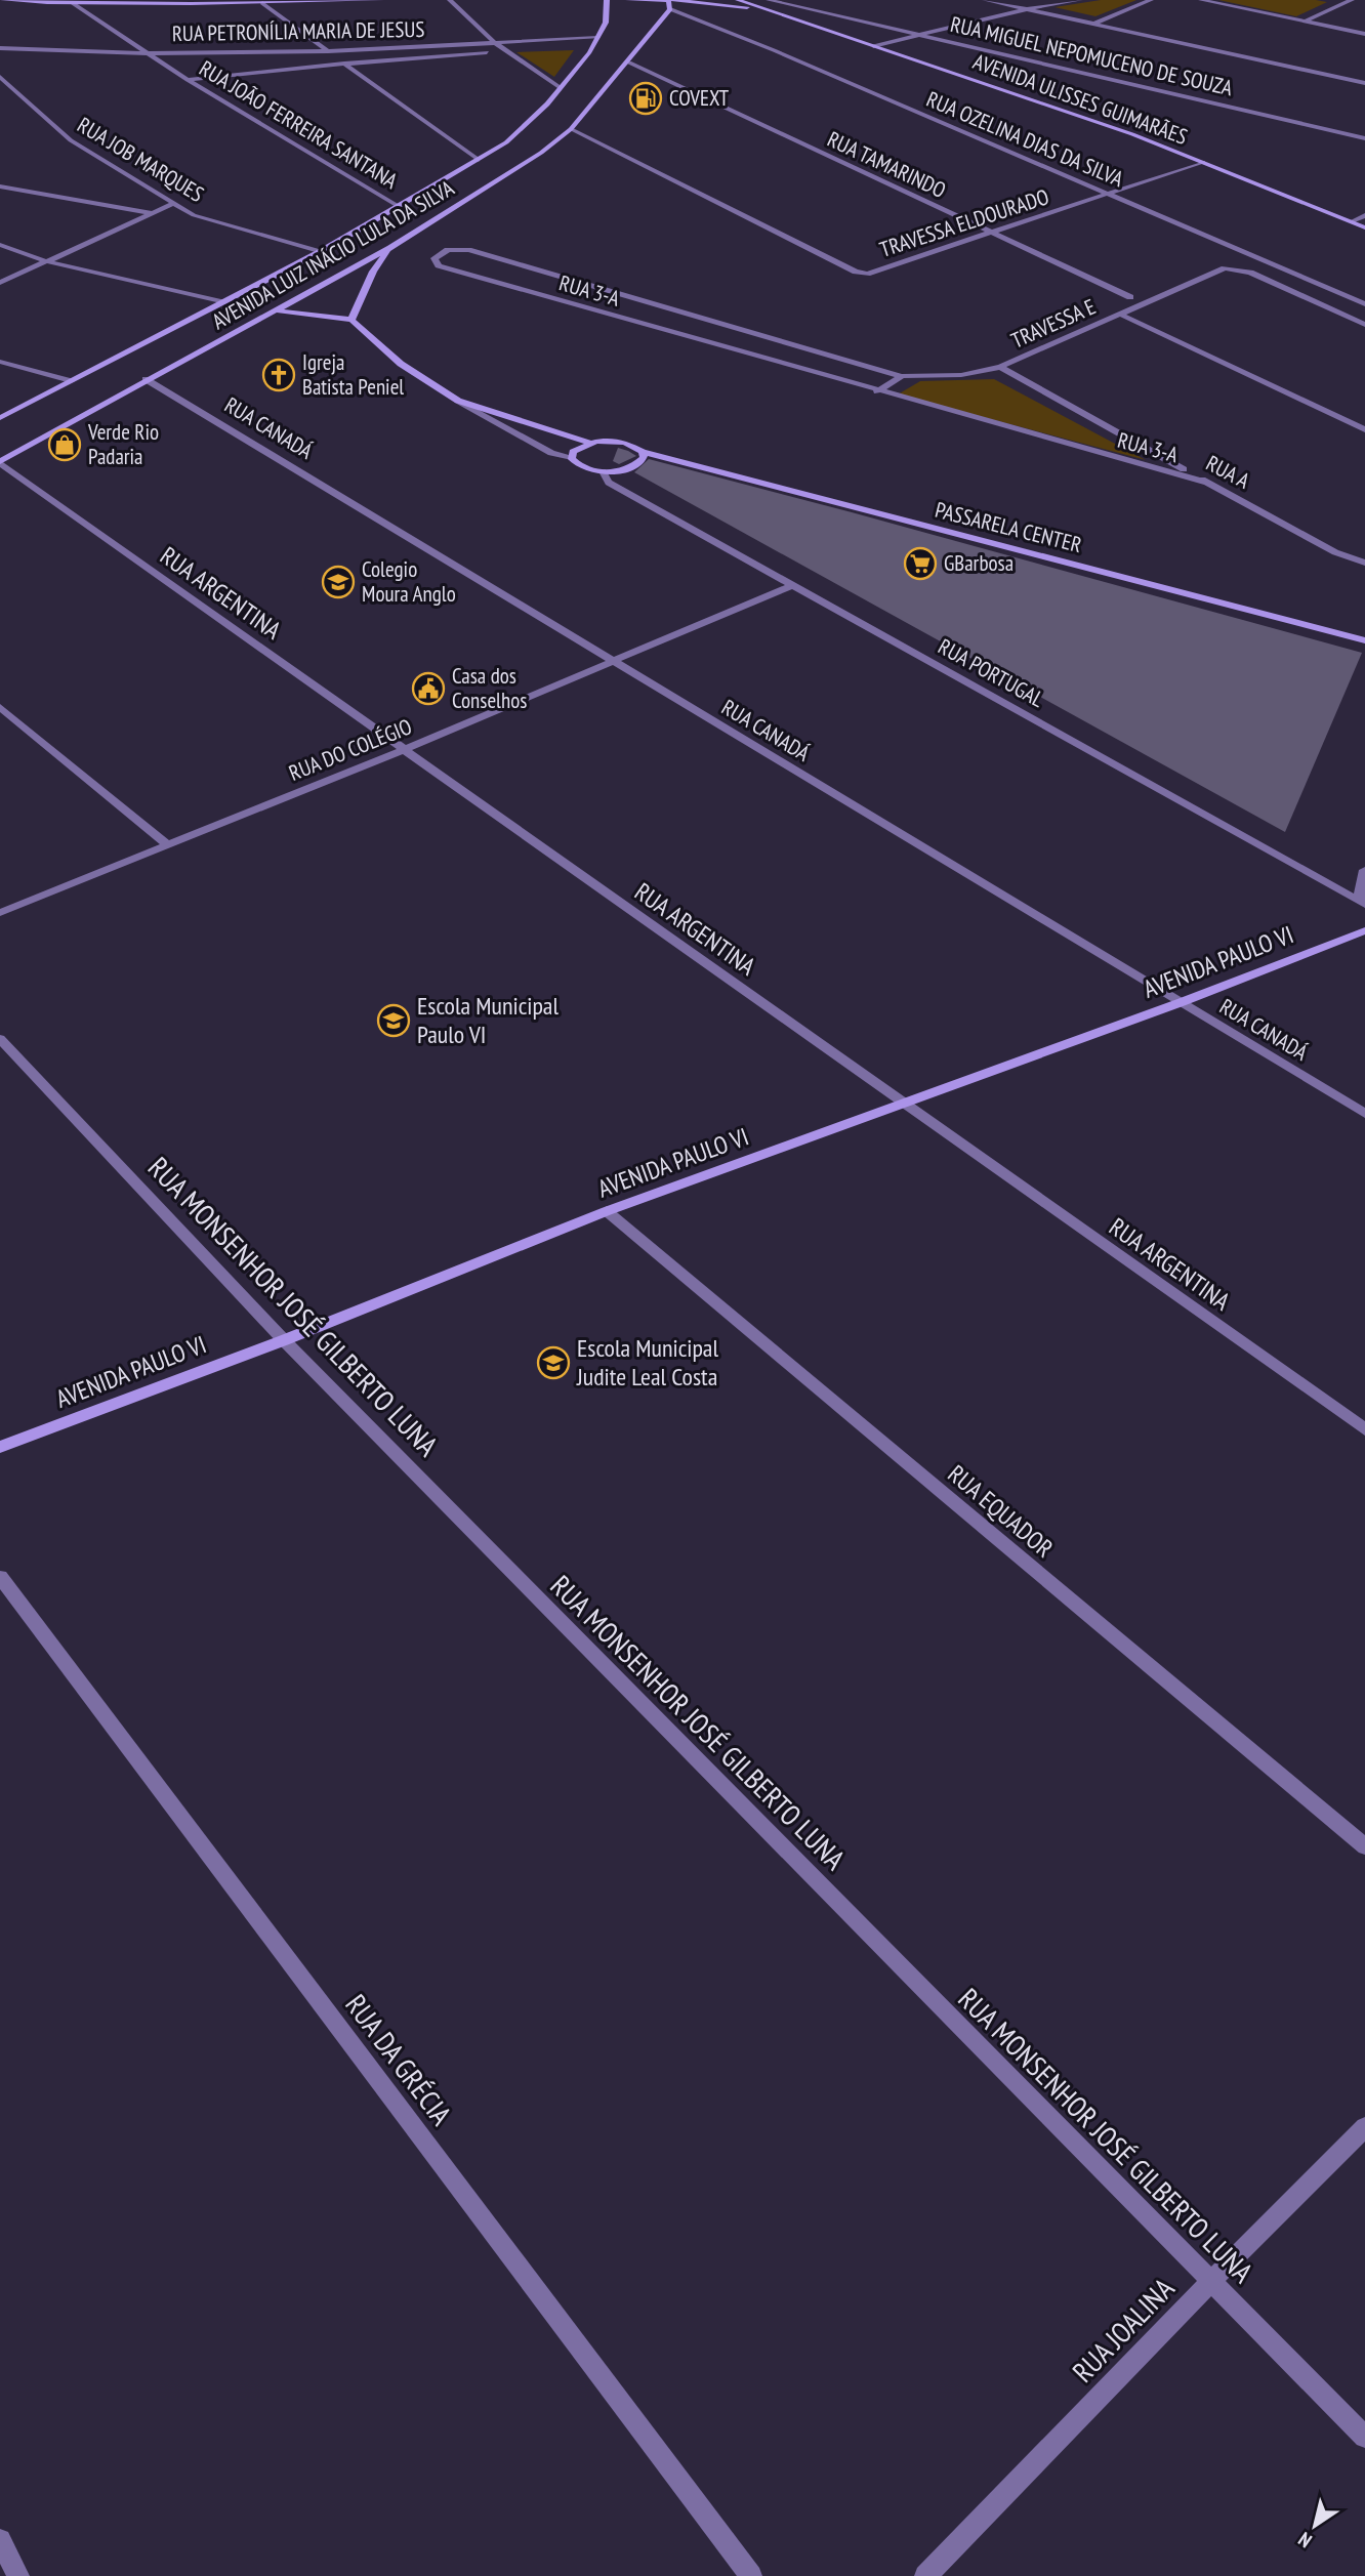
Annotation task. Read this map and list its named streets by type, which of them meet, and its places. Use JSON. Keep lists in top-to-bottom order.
{
  "streets": {
    "street": [
      "RUA PETRONÍLIA MARIA DE JESUS",
      "RUA MIGUEL NEPOMUCENO DE SOUZA",
      "AVENIDA ULISSES GUIMARÃES",
      "RUA JOÃO FERREIRA SANTANA",
      "RUA OZELINA DIAS DA SILVA",
      "RUA JOB MARQUES",
      "RUA TAMARINDO",
      "TRAVESSA ELDOURADO",
      "AVENIDA LUIZ INÁCIO LULA DA SILVA",
      "RUA 3-A",
      "TRAVESSA E",
      "RUA CANADÁ",
      "RUA A",
      "PASSARELA CENTER",
      "RUA ARGENTINA",
      "RUA PORTUGAL",
      "RUA DO COLÉGIO",
      "AVENIDA PAULO VI",
      "RUA MONSENHOR JOSÉ GILBERTO LUNA",
      "RUA EQUADOR",
      "RUA DA GRÉCIA",
      "RUA JOALINA"
    ]
  },
  "crossings": [
    ["RUA PETRONÍLIA MARIA DE JESUS", "RUA JOÃO FERREIRA SANTANA"],
    ["RUA PETRONÍLIA MARIA DE JESUS", "AVENIDA LUIZ INÁCIO LULA DA SILVA"],
    ["AVENIDA ULISSES GUIMARÃES", "TRAVESSA ELDOURADO"],
    ["RUA JOÃO FERREIRA SANTANA", "AVENIDA LUIZ INÁCIO LULA DA SILVA"],
    ["RUA OZELINA DIAS DA SILVA", "TRAVESSA ELDOURADO"],
    ["RUA OZELINA DIAS DA SILVA", "AVENIDA LUIZ INÁCIO LULA DA SILVA"],
    ["RUA JOB MARQUES", "AVENIDA LUIZ INÁCIO LULA DA SILVA"],
    ["RUA TAMARINDO", "TRAVESSA ELDOURADO"],
    ["RUA TAMARINDO", "AVENIDA LUIZ INÁCIO LULA DA SILVA"],
    ["TRAVESSA ELDOURADO", "AVENIDA LUIZ INÁCIO LULA DA SILVA"],
    ["AVENIDA LUIZ INÁCIO LULA DA SILVA", "RUA CANADÁ"],
    ["AVENIDA LUIZ INÁCIO LULA DA SILVA", "RUA ARGENTINA"],
    ["RUA 3-A", "TRAVESSA E"],
    ["RUA 3-A", "RUA A"],
    ["TRAVESSA E", "RUA A"],
    ["RUA CANADÁ", "RUA DO COLÉGIO"],
    ["RUA CANADÁ", "AVENIDA PAULO VI"],
    ["RUA ARGENTINA", "RUA DO COLÉGIO"],
    ["RUA ARGENTINA", "AVENIDA PAULO VI"],
    ["RUA PORTUGAL", "RUA DO COLÉGIO"],
    ["AVENIDA PAULO VI", "RUA MONSENHOR JOSÉ GILBERTO LUNA"],
    ["AVENIDA PAULO VI", "RUA EQUADOR"],
    ["RUA MONSENHOR JOSÉ GILBERTO LUNA", "RUA JOALINA"]
  ],
  "places": {
    "fuel station": ["COVEXT"],
    "church": ["Igreja Batista Peniel"],
    "shop": ["Verde Rio Padaria"],
    "supermarket": ["GBarbosa"],
    "school or university": ["Colegio Moura Anglo", "Escola Municipal Paulo VI", "Escola Municipal Judite Leal Costa"],
    "public building": ["Casa dos Conselhos"]
  },
  "north": "bottom left"
}
